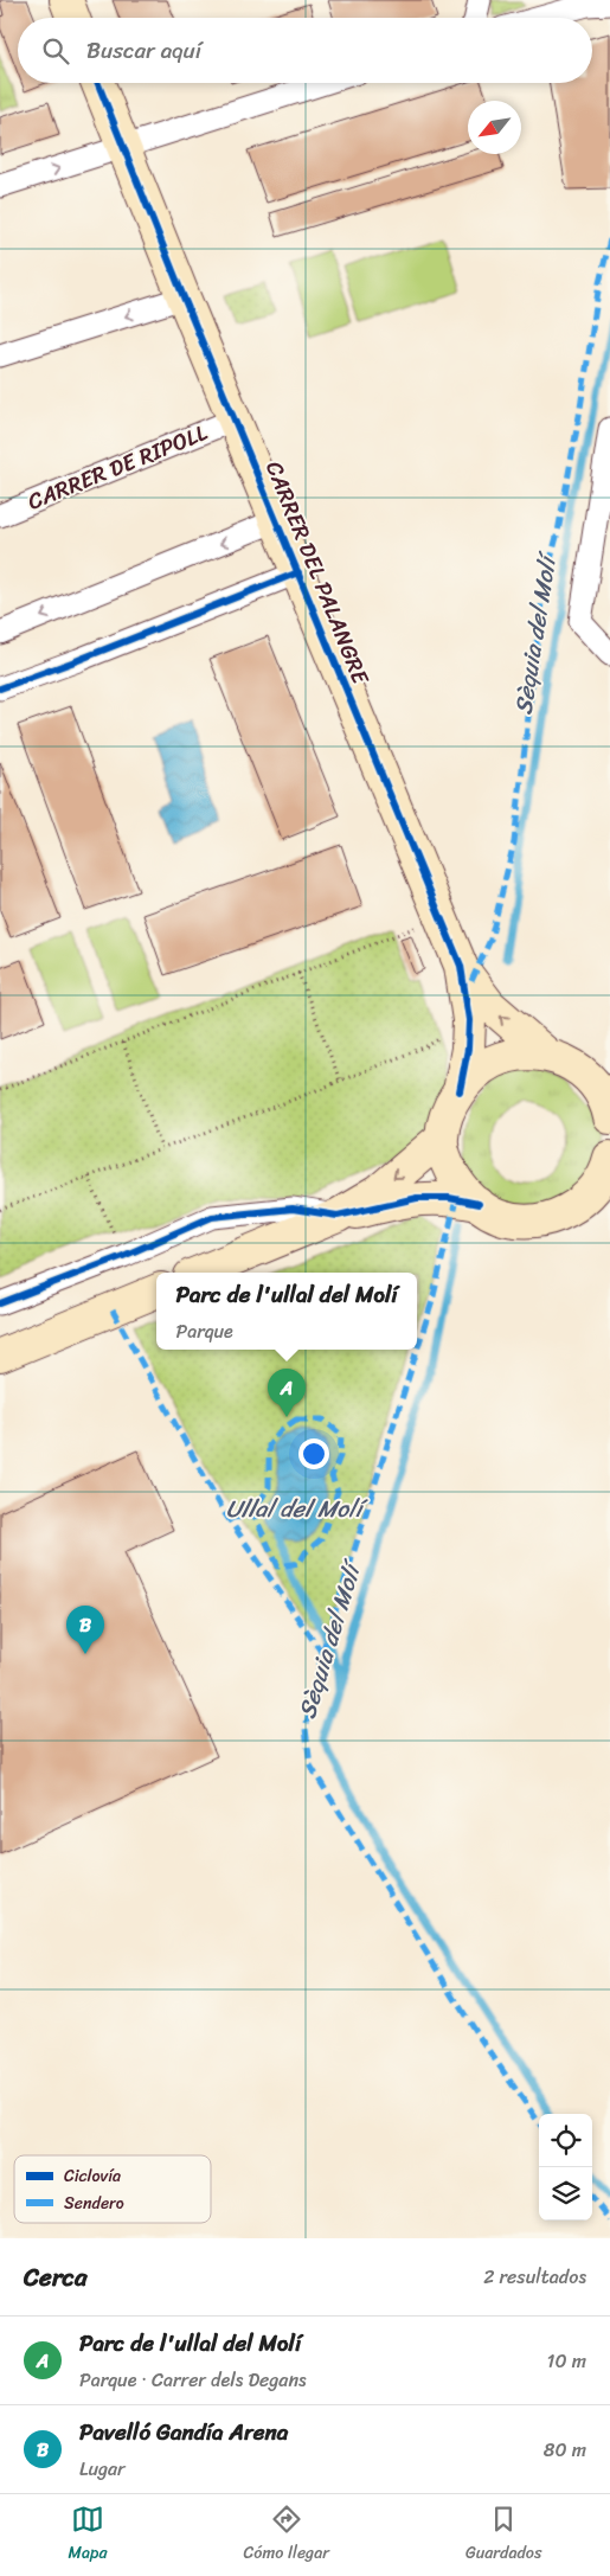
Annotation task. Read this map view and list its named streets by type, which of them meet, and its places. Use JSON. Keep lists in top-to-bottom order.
{
  "streets": {
    "street": ["CARRER DE RIPOLL", "CARRER DEL PALANGRE"]
  },
  "crossings": [
    ["CARRER DE RIPOLL", "CARRER DEL PALANGRE"]
  ],
  "water": ["Sèquia del Molí", "Ullal del Molí"],
  "legend": ["Ciclovía", "Sendero"],
  "north": "bottom left",
  "page": {
    "search": "Buscar aquí",
    "popup": ["Parc de l'ullal del Molí", "Parque"],
    "pins": ["A", "B"],
    "heading": ["Cerca", "2 resultados"],
    "list": [
      {
        "mark": "A",
        "name": "Parc de l'ullal del Molí",
        "note": "Parque · Carrer dels Degans",
        "value": "10 m"
      },
      {
        "mark": "B",
        "name": "Pavelló Gandía Arena",
        "note": "Lugar",
        "value": "80 m"
      }
    ],
    "nav": ["Mapa", "Cómo llegar", "Guardados"]
  }
}
